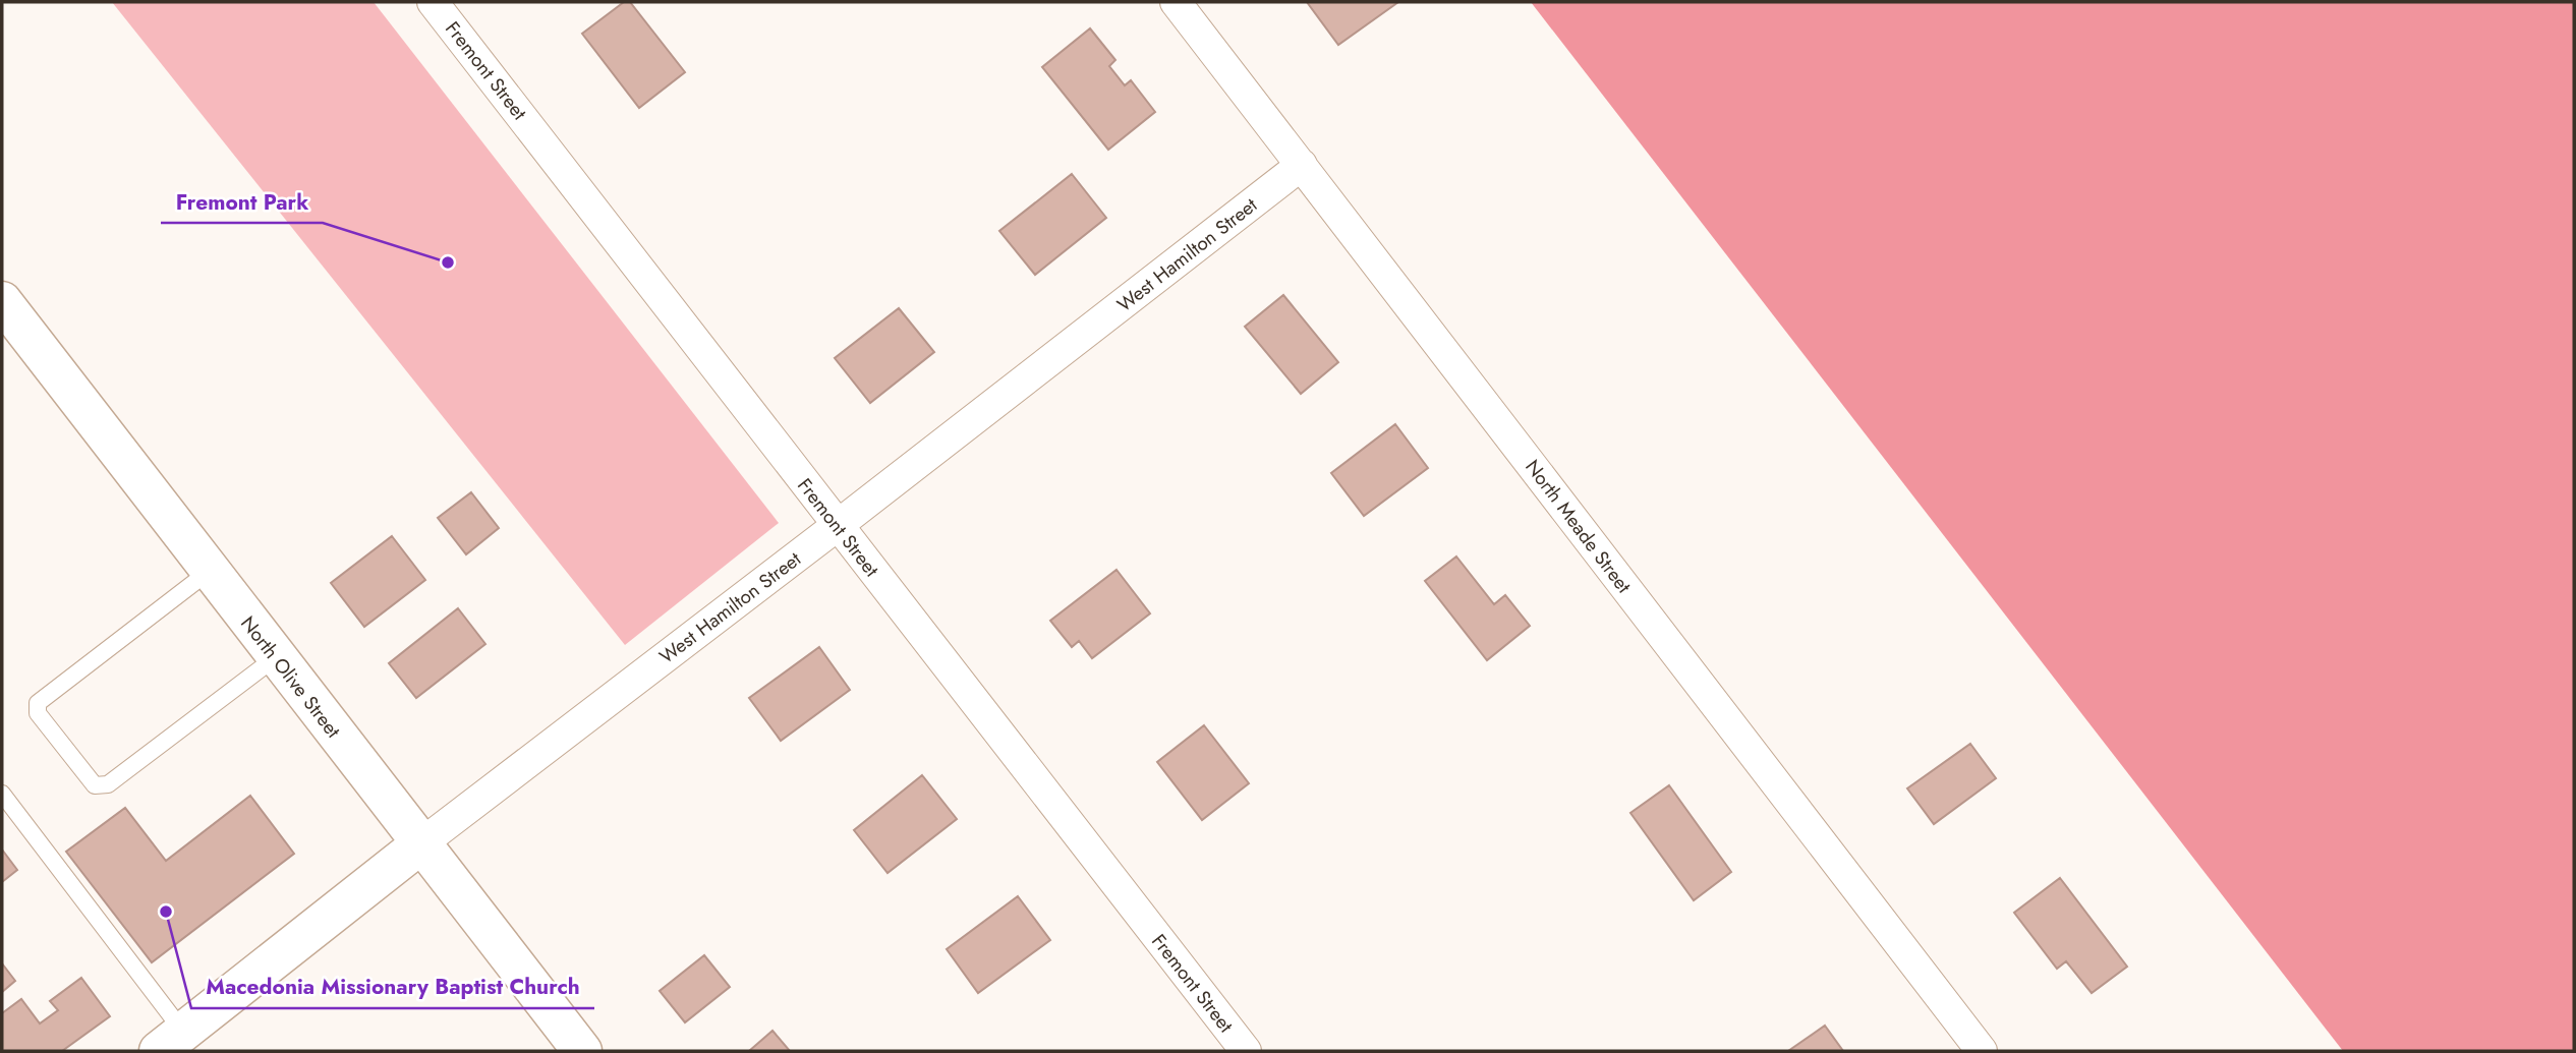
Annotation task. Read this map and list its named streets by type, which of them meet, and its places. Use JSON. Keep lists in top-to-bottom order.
{
  "streets": {
    "street": [
      "Fremont Street",
      "West Hamilton Street",
      "North Meade Street",
      "North Olive Street"
    ]
  },
  "crossings": [
    ["Fremont Street", "West Hamilton Street"],
    ["West Hamilton Street", "North Meade Street"],
    ["West Hamilton Street", "North Olive Street"]
  ],
  "places": ["Fremont Park", "Macedonia Missionary Baptist Church"]
}
